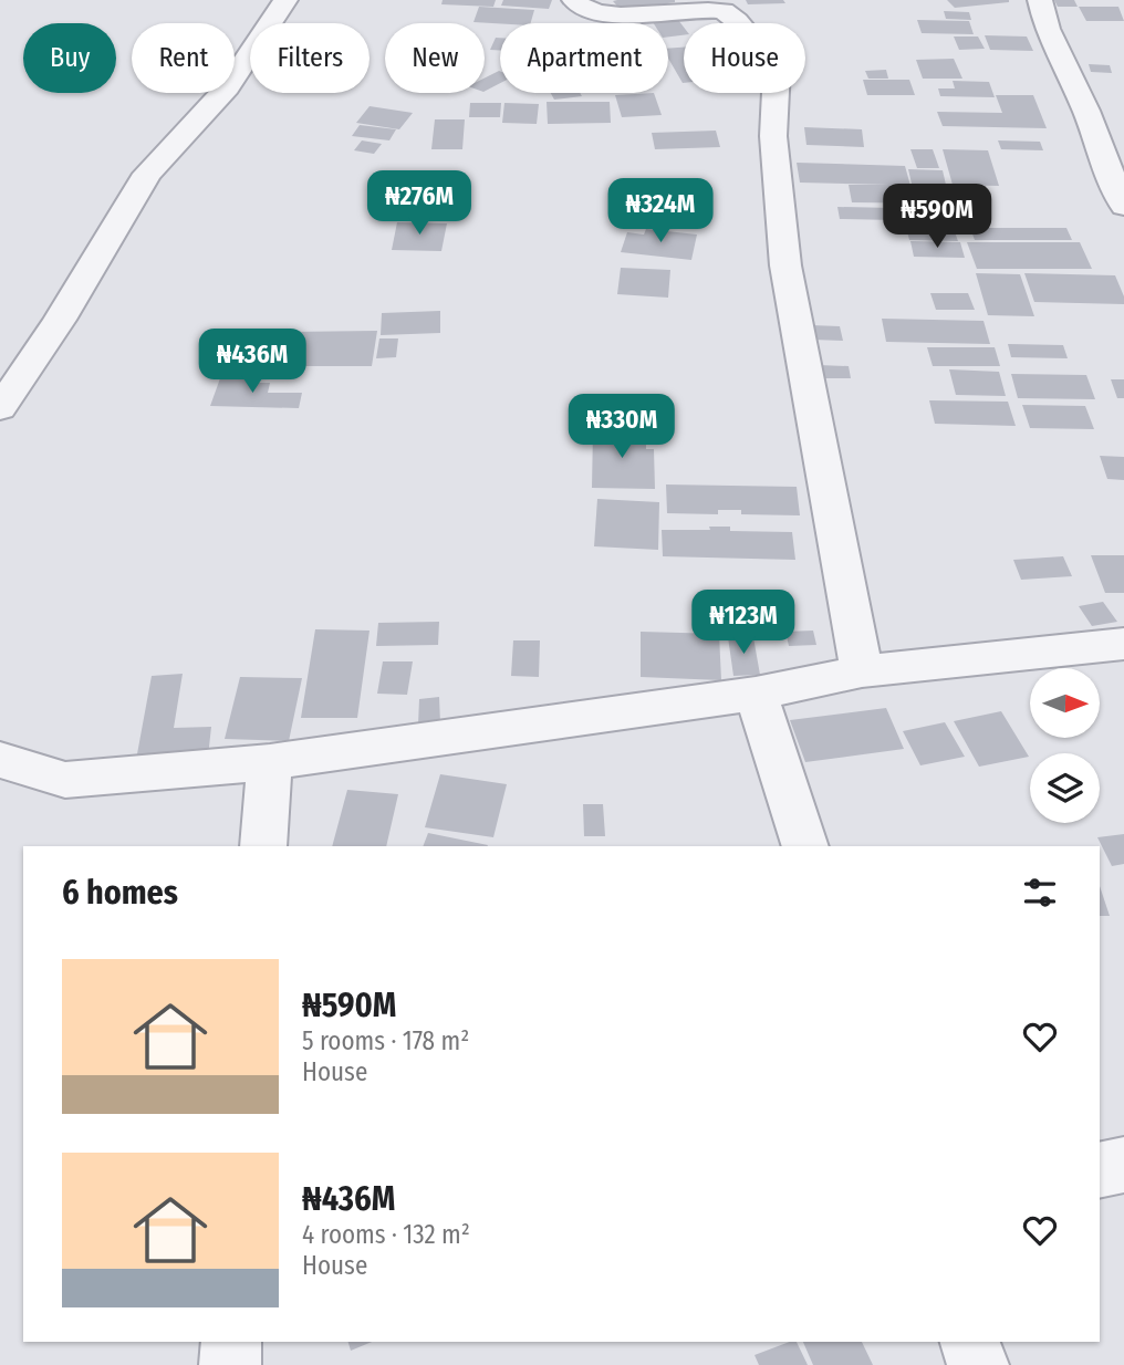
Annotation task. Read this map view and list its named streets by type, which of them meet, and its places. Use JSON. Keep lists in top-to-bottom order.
{
  "north": "right",
  "page": {
    "chip": [
      "Buy",
      "Rent",
      "Filters",
      "New",
      "Apartment",
      "House"
    ],
    "price": [
      "₦276M",
      "₦324M",
      "₦590M",
      "₦436M",
      "₦330M",
      "₦123M"
    ],
    "heading": "6 homes",
    "list": [
      {
        "name": "₦590M",
        "note": "5 rooms · 178 m² · House"
      },
      {
        "name": "₦436M",
        "note": "4 rooms · 132 m² · House"
      }
    ]
  }
}
